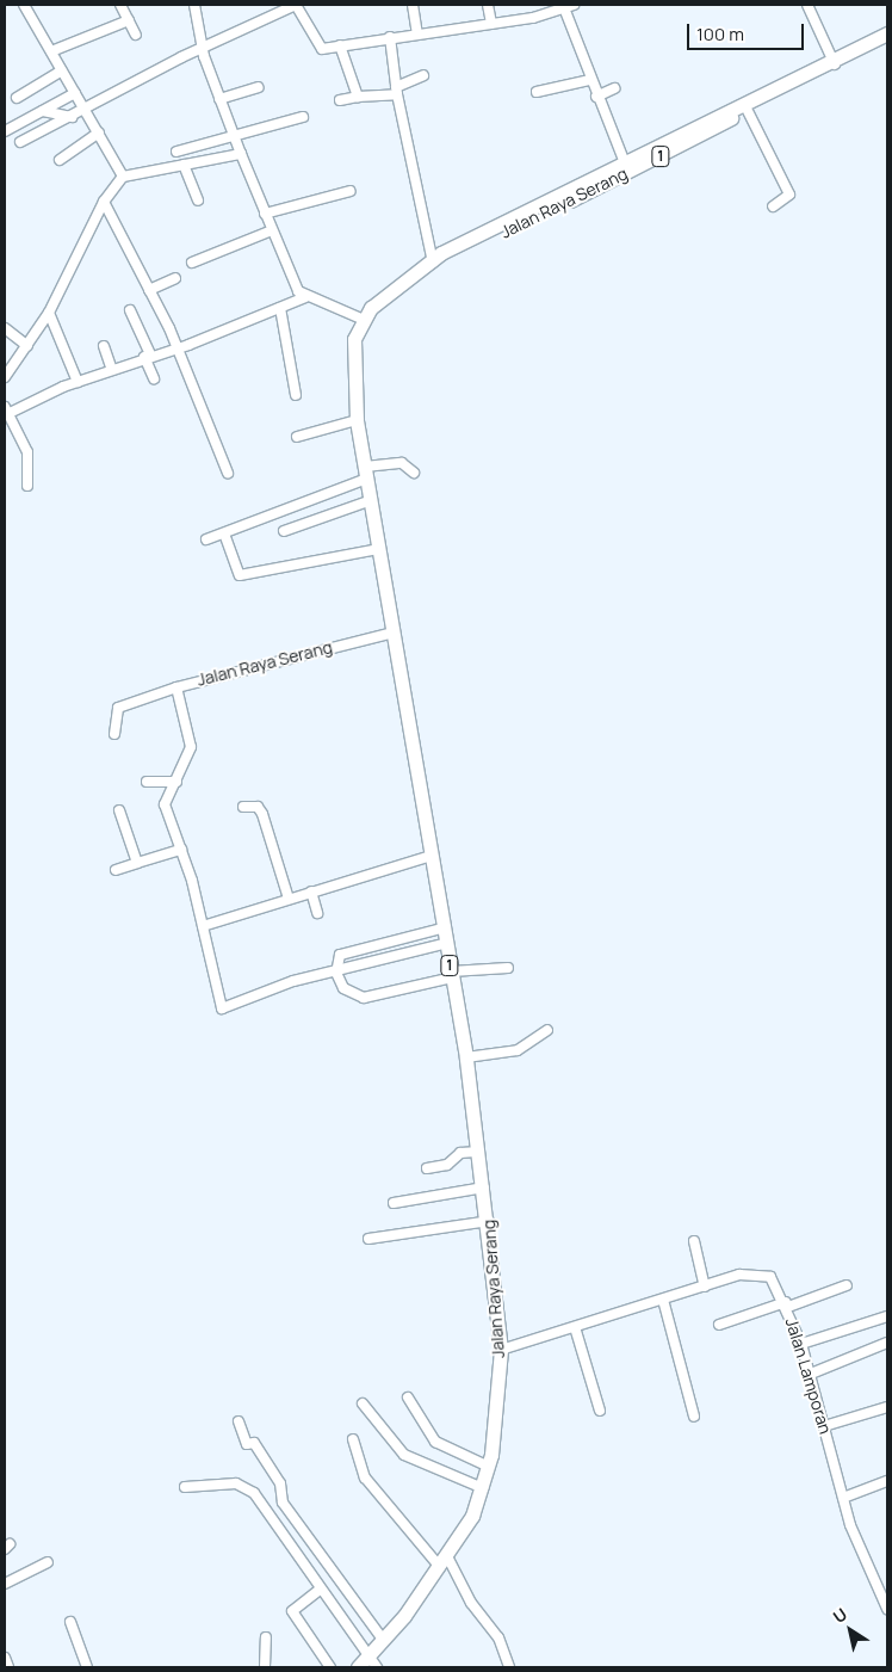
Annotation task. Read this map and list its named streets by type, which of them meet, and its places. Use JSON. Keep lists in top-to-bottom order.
{
  "streets": {
    "highway": ["1", "Jalan Raya Serang"],
    "street": ["Jalan Lamporan"]
  },
  "crossings": [
    ["Jalan Raya Serang", "Jalan Lamporan"]
  ],
  "scale_bar": "100 m",
  "north": "top left"
}
